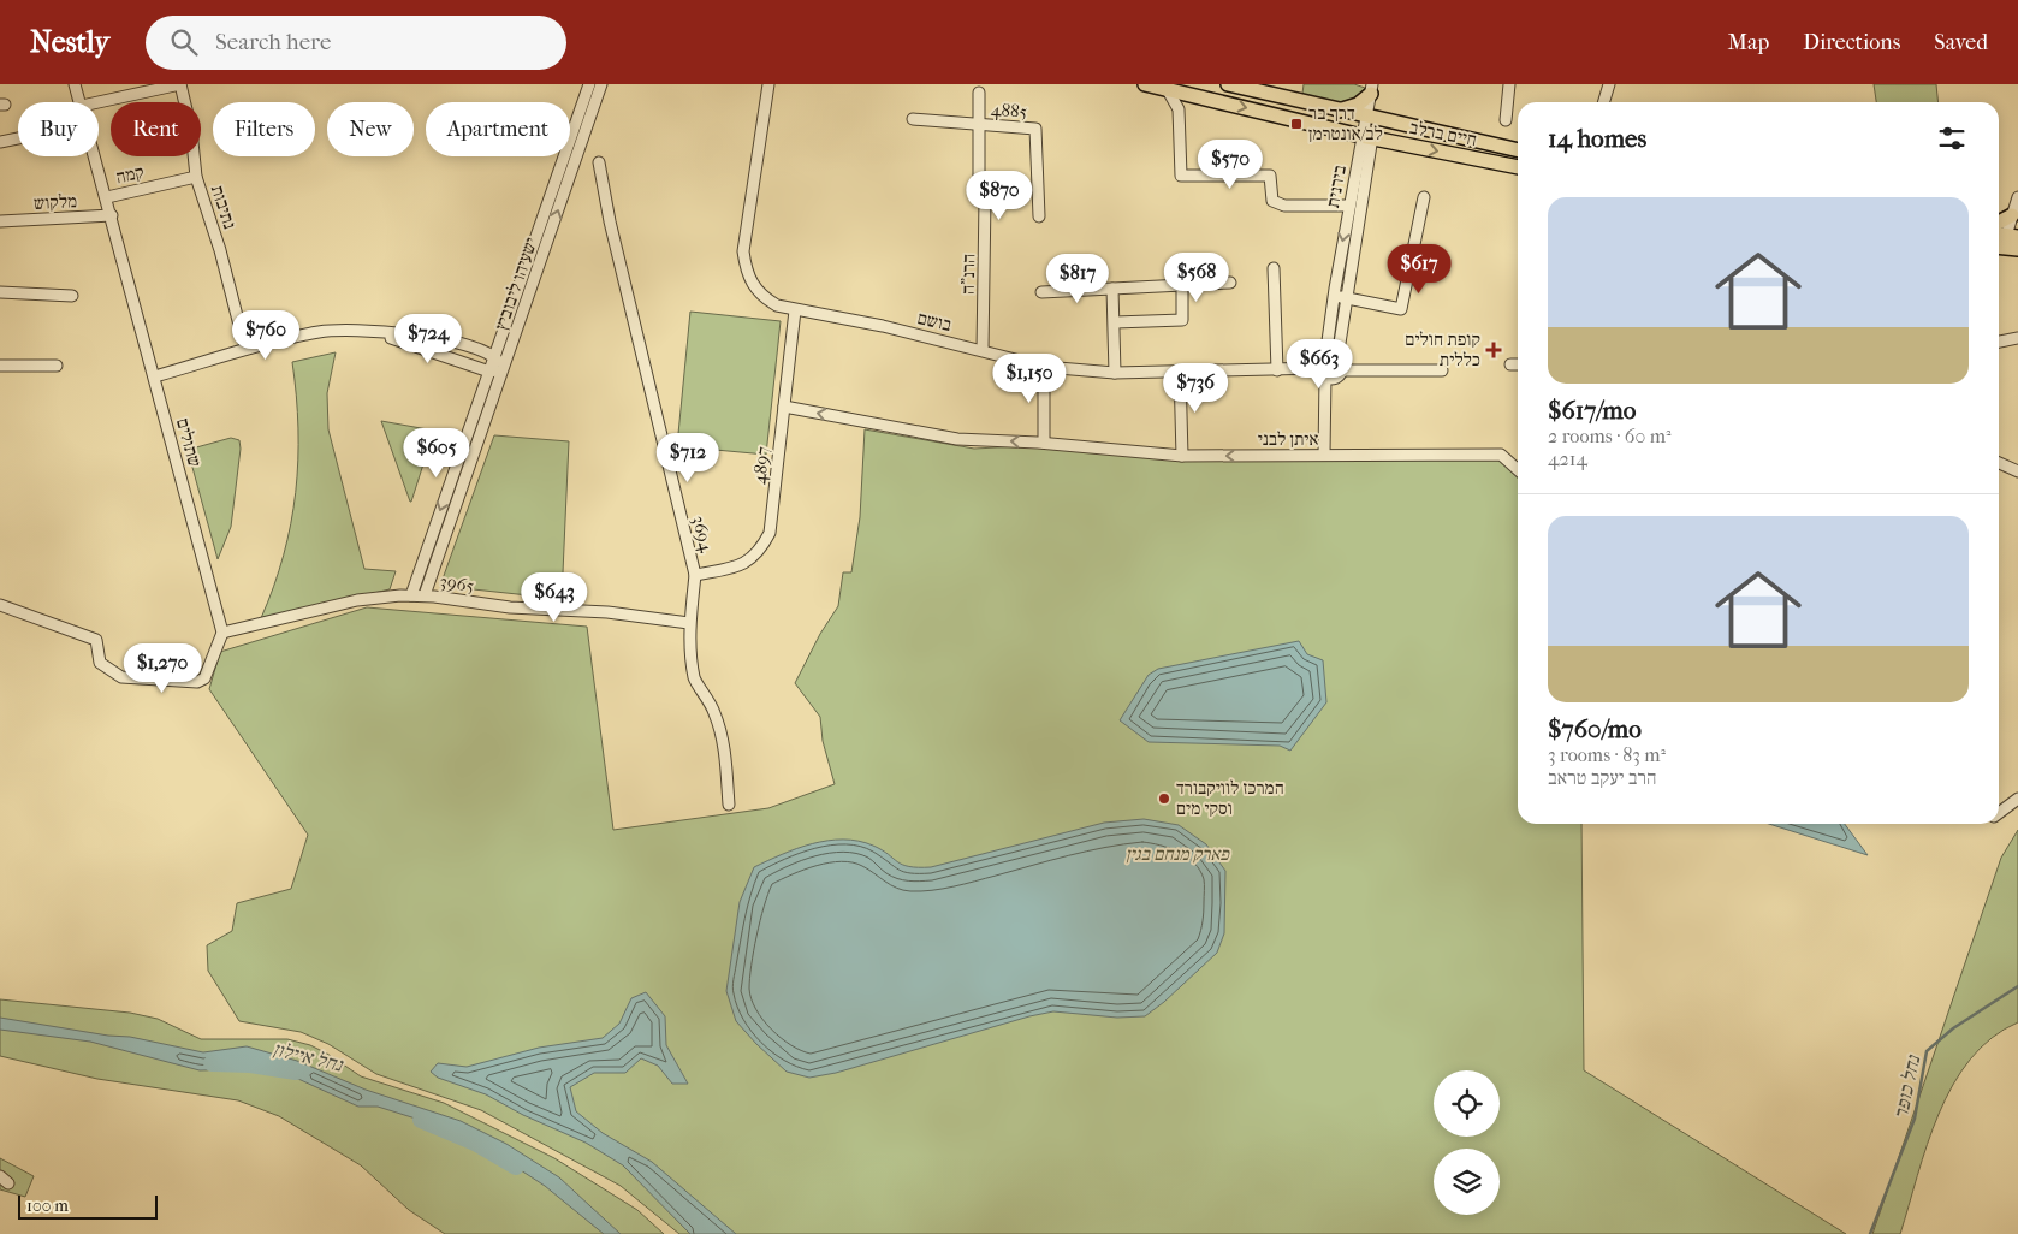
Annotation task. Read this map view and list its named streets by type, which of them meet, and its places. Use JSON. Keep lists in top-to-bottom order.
{
  "streets": {
    "main road": ["חיים ברלב"],
    "street": [
      "4885",
      "קמה",
      "בירנית",
      "מלקוש",
      "נתיבות",
      "הרנ\"ה",
      "ישעיהו ליבוביץ",
      "בושם",
      "איתן לבני",
      "שתולים",
      "4897",
      "3694",
      "3965"
    ]
  },
  "crossings": [
    ["4885", "הרנ\"ה"],
    ["חיים ברלב", "בירנית"],
    ["קמה", "נתיבות"],
    ["קמה", "שתולים"],
    ["בירנית", "בושם"],
    ["בירנית", "איתן לבני"],
    ["מלקוש", "שתולים"],
    ["הרנ\"ה", "בושם"],
    ["ישעיהו ליבוביץ", "3965"],
    ["בושם", "4897"],
    ["איתן לבני", "4897"],
    ["שתולים", "3965"],
    ["4897", "3694"],
    ["3694", "3965"]
  ],
  "one_way": ["איתן לבני"],
  "water": ["נחל איילון", "נחל כופר"],
  "parks": ["פארק מנחם בגין"],
  "places": {
    "transit": ["דרך בר לב/אונטרמן"],
    "health": ["קופת חולים כללית"],
    "other": ["המרכז לוויקבורד וסקי מים"]
  },
  "scale_bar": "100 m",
  "page": {
    "header": "Nestly",
    "search": "Search here",
    "nav": ["Map", "Directions", "Saved"],
    "chip": [
      "Buy",
      "Rent",
      "Filters",
      "New",
      "Apartment"
    ],
    "heading": "14 homes",
    "price": [
      "$570",
      "$870",
      "$617",
      "$568",
      "$817",
      "$760",
      "$724",
      "$663",
      "$1,150",
      "$736",
      "$605",
      "$712",
      "$643",
      "$1,270"
    ],
    "list": [
      {
        "name": "$617/mo",
        "note": "2 rooms · 60 m² · 4214"
      },
      {
        "name": "$760/mo",
        "note": "3 rooms · 83 m² · הרב יעקב טראב"
      }
    ],
    "scale": "100 m"
  }
}
